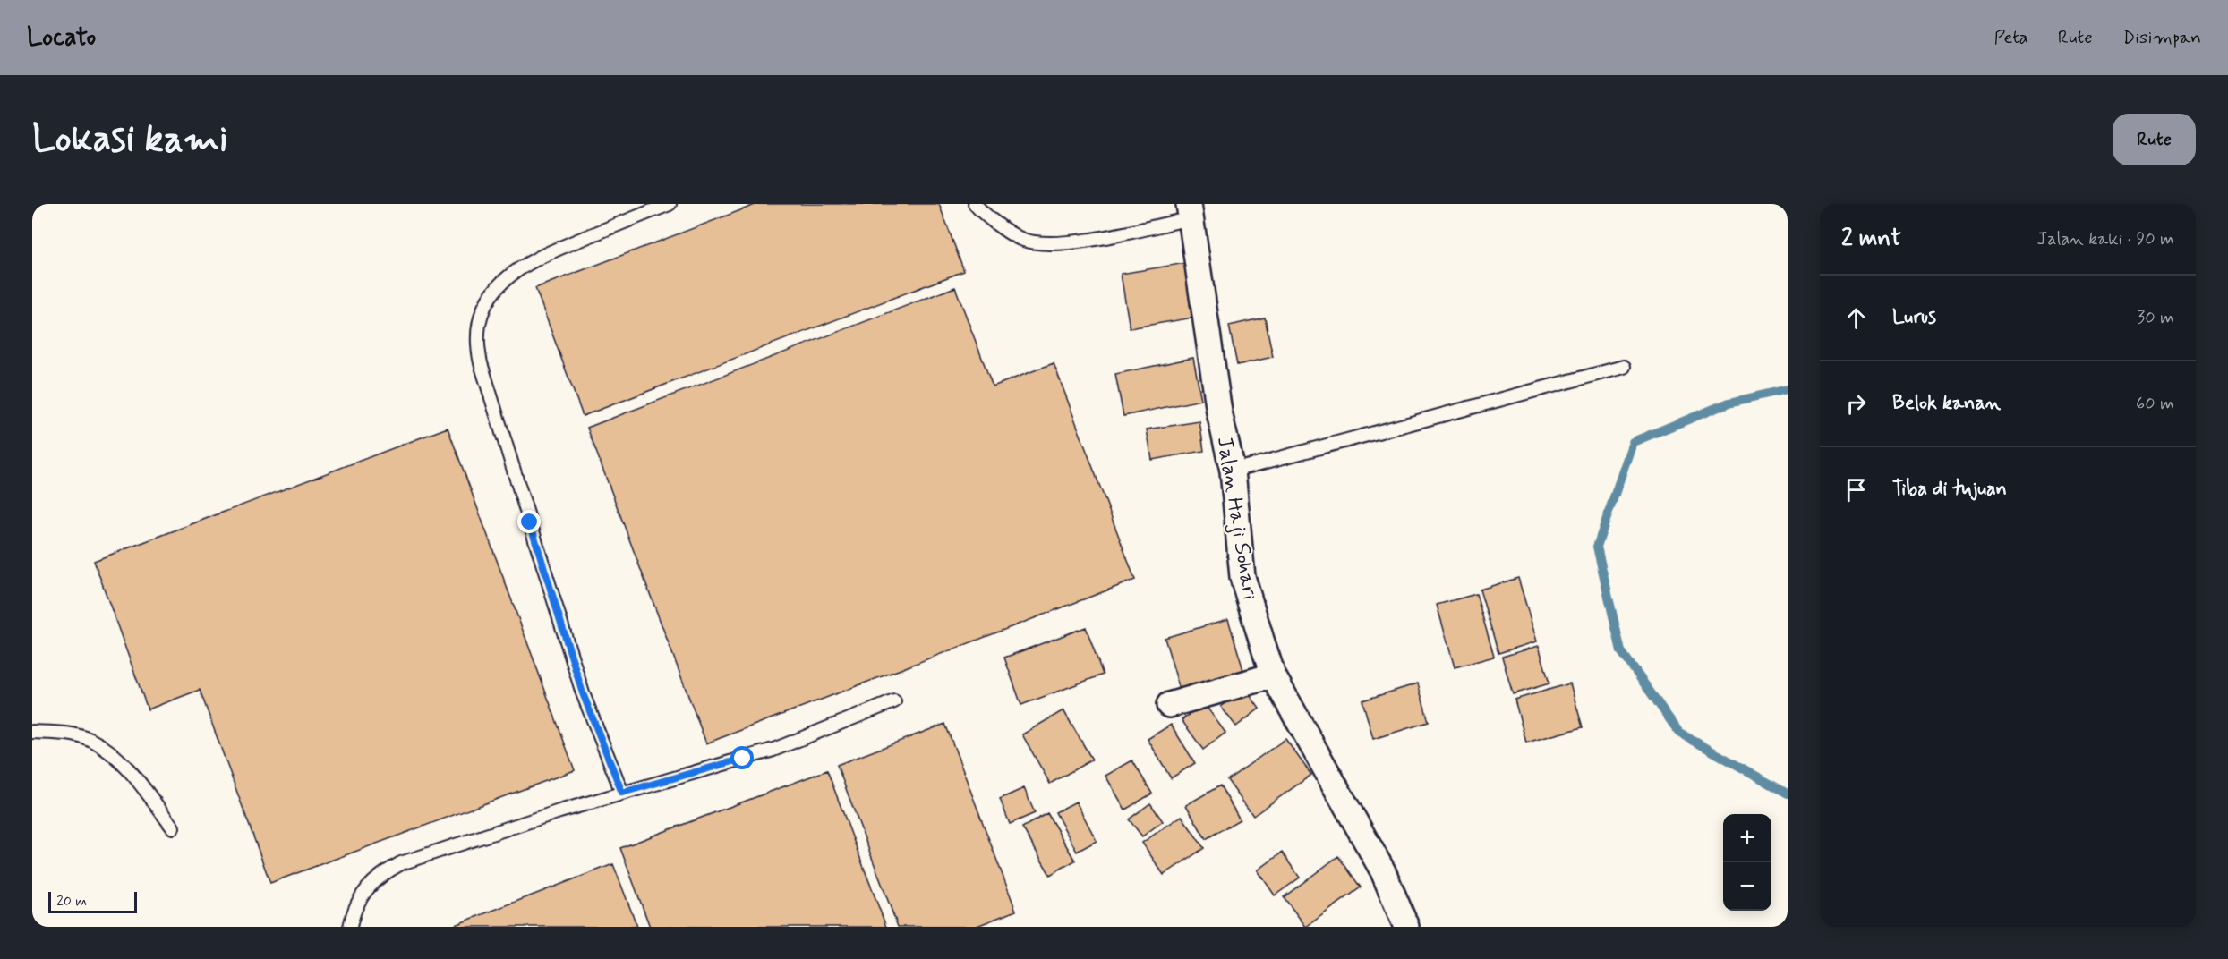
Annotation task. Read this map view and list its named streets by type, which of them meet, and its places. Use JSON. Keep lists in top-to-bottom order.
{
  "streets": {
    "street": ["Jalan Haji Sohari"]
  },
  "scale_bar": "20 m",
  "page": {
    "header": "Locato",
    "nav": ["Peta", "Rute", "Disimpan"],
    "buttons": "Rute",
    "title": "Lokasi kami",
    "heading": ["2 mnt", "Jalan kaki · 90 m"],
    "list": [
      ["Lurus", "30 m"],
      ["Belok kanan", "60 m"],
      "Tiba di tujuan"
    ],
    "map_buttons": ["+", "−"],
    "scale": "20 m"
  }
}
